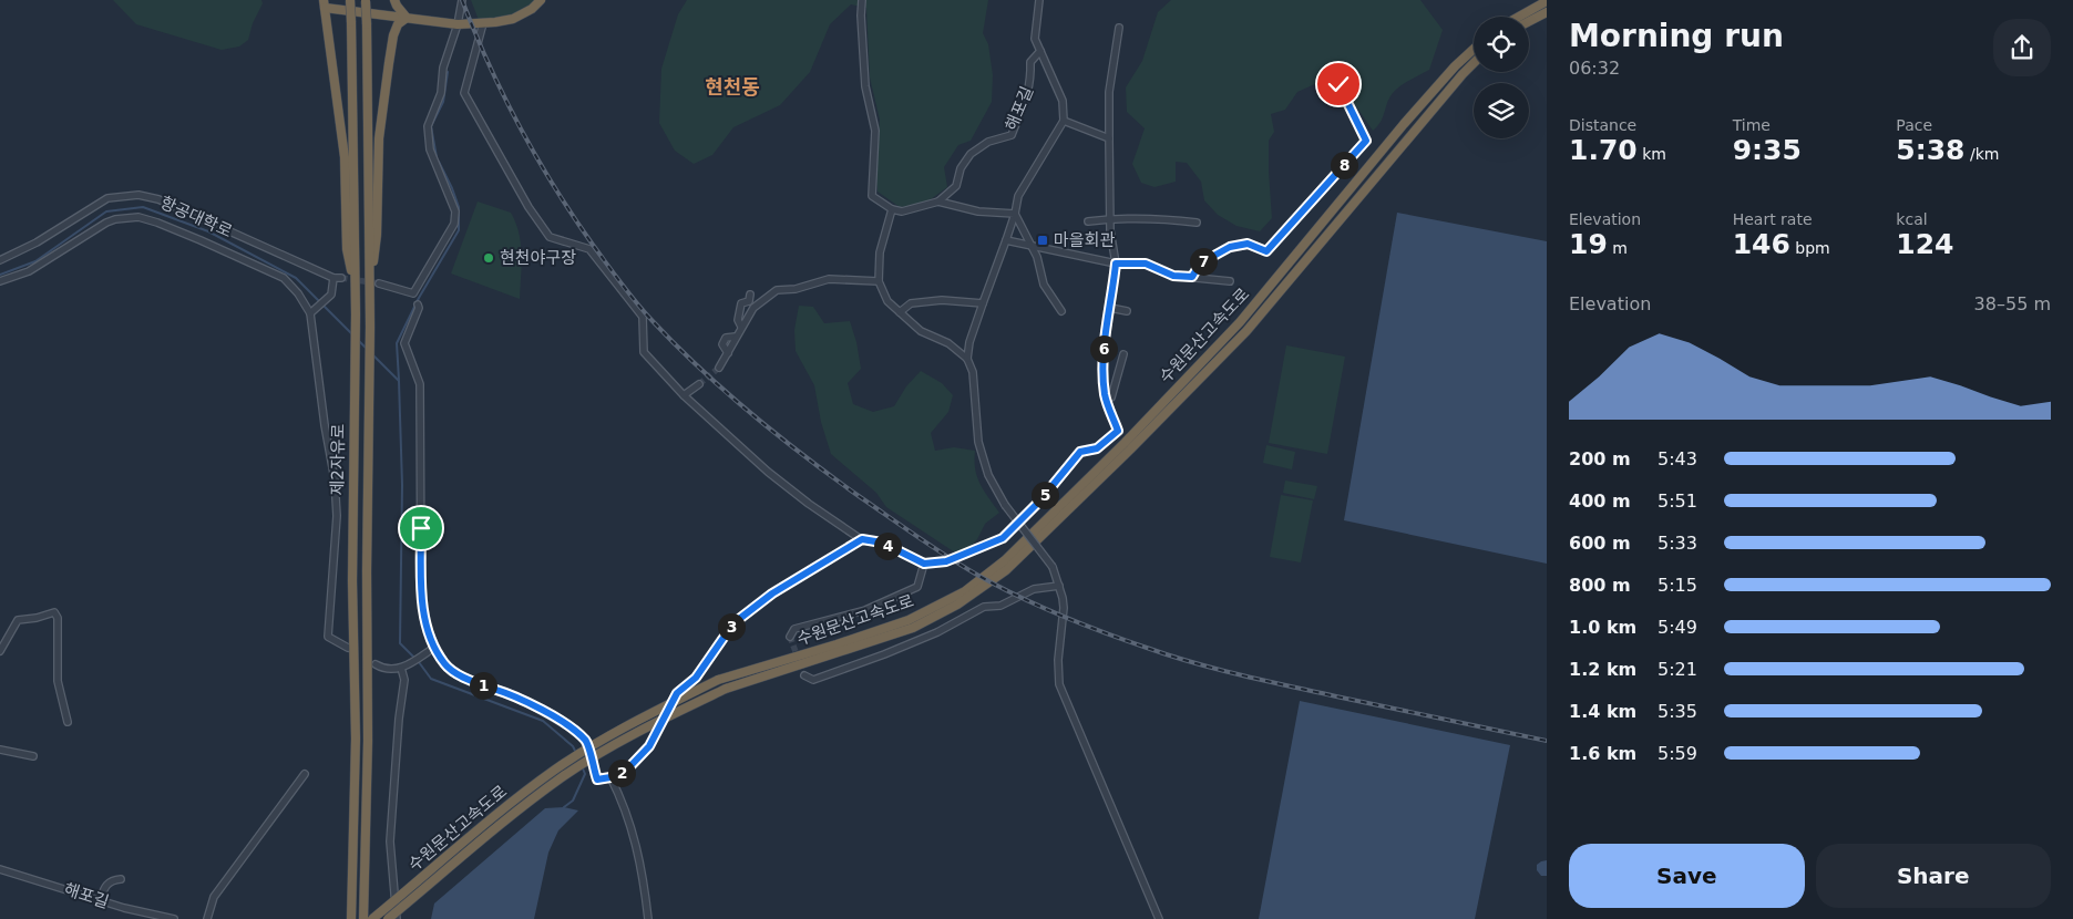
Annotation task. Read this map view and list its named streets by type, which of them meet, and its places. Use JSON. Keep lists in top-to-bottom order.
{
  "streets": {
    "highway": ["수원문산고속도로", "제2자유로"],
    "street": ["해포길", "항공대학로"]
  },
  "districts": ["현천동"],
  "places": {
    "transit": ["마을회관"],
    "other": ["현천야구장"]
  },
  "page": {
    "heading": ["Morning run", "06:32"],
    "stats": [
      ["Distance", "1.70 km"],
      ["Time", "9:35"],
      ["Pace", "5:38 /km"],
      ["Elevation", "19 m"],
      ["Heart rate", "146 bpm"],
      ["kcal", "124"]
    ],
    "pins": [
      "8",
      "7",
      "6",
      "5",
      "4",
      "3",
      "1",
      "2"
    ],
    "chart": ["Elevation", "38–55 m"],
    "list": [
      {
        "name": "200 m",
        "note": "5:43"
      },
      {
        "name": "400 m",
        "note": "5:51"
      },
      {
        "name": "600 m",
        "note": "5:33"
      },
      {
        "name": "800 m",
        "note": "5:15"
      },
      {
        "name": "1.0 km",
        "note": "5:49"
      },
      {
        "name": "1.2 km",
        "note": "5:21"
      },
      {
        "name": "1.4 km",
        "note": "5:35"
      },
      {
        "name": "1.6 km",
        "note": "5:59"
      }
    ],
    "buttons": ["Save", "Share"]
  }
}
